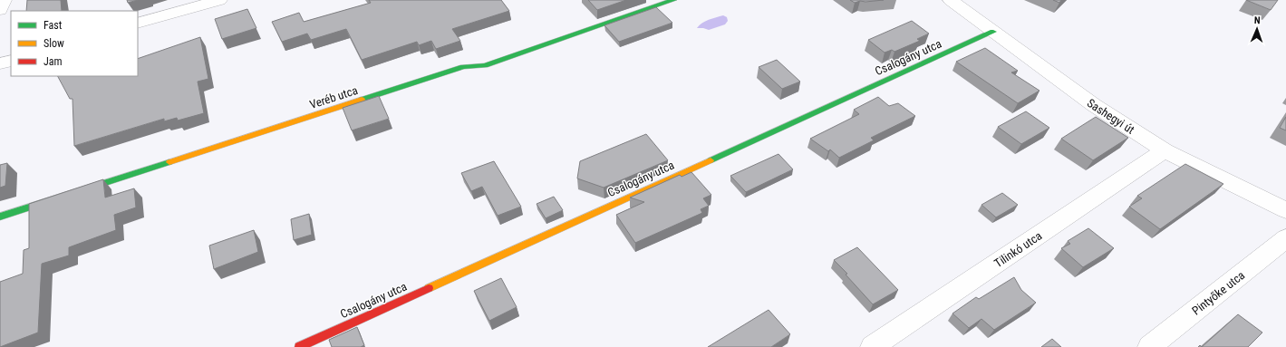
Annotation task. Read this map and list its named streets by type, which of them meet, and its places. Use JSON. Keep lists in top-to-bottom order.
{
  "streets": {
    "street": [
      "Csalogány utca",
      "Veréb utca",
      "Sashegyi út",
      "Tilinkó utca",
      "Pintyőke utca"
    ]
  },
  "crossings": [
    ["Csalogány utca", "Sashegyi út"],
    ["Sashegyi út", "Tilinkó utca"]
  ],
  "legend": ["Fast", "Slow", "Jam"],
  "north": "top"
}
